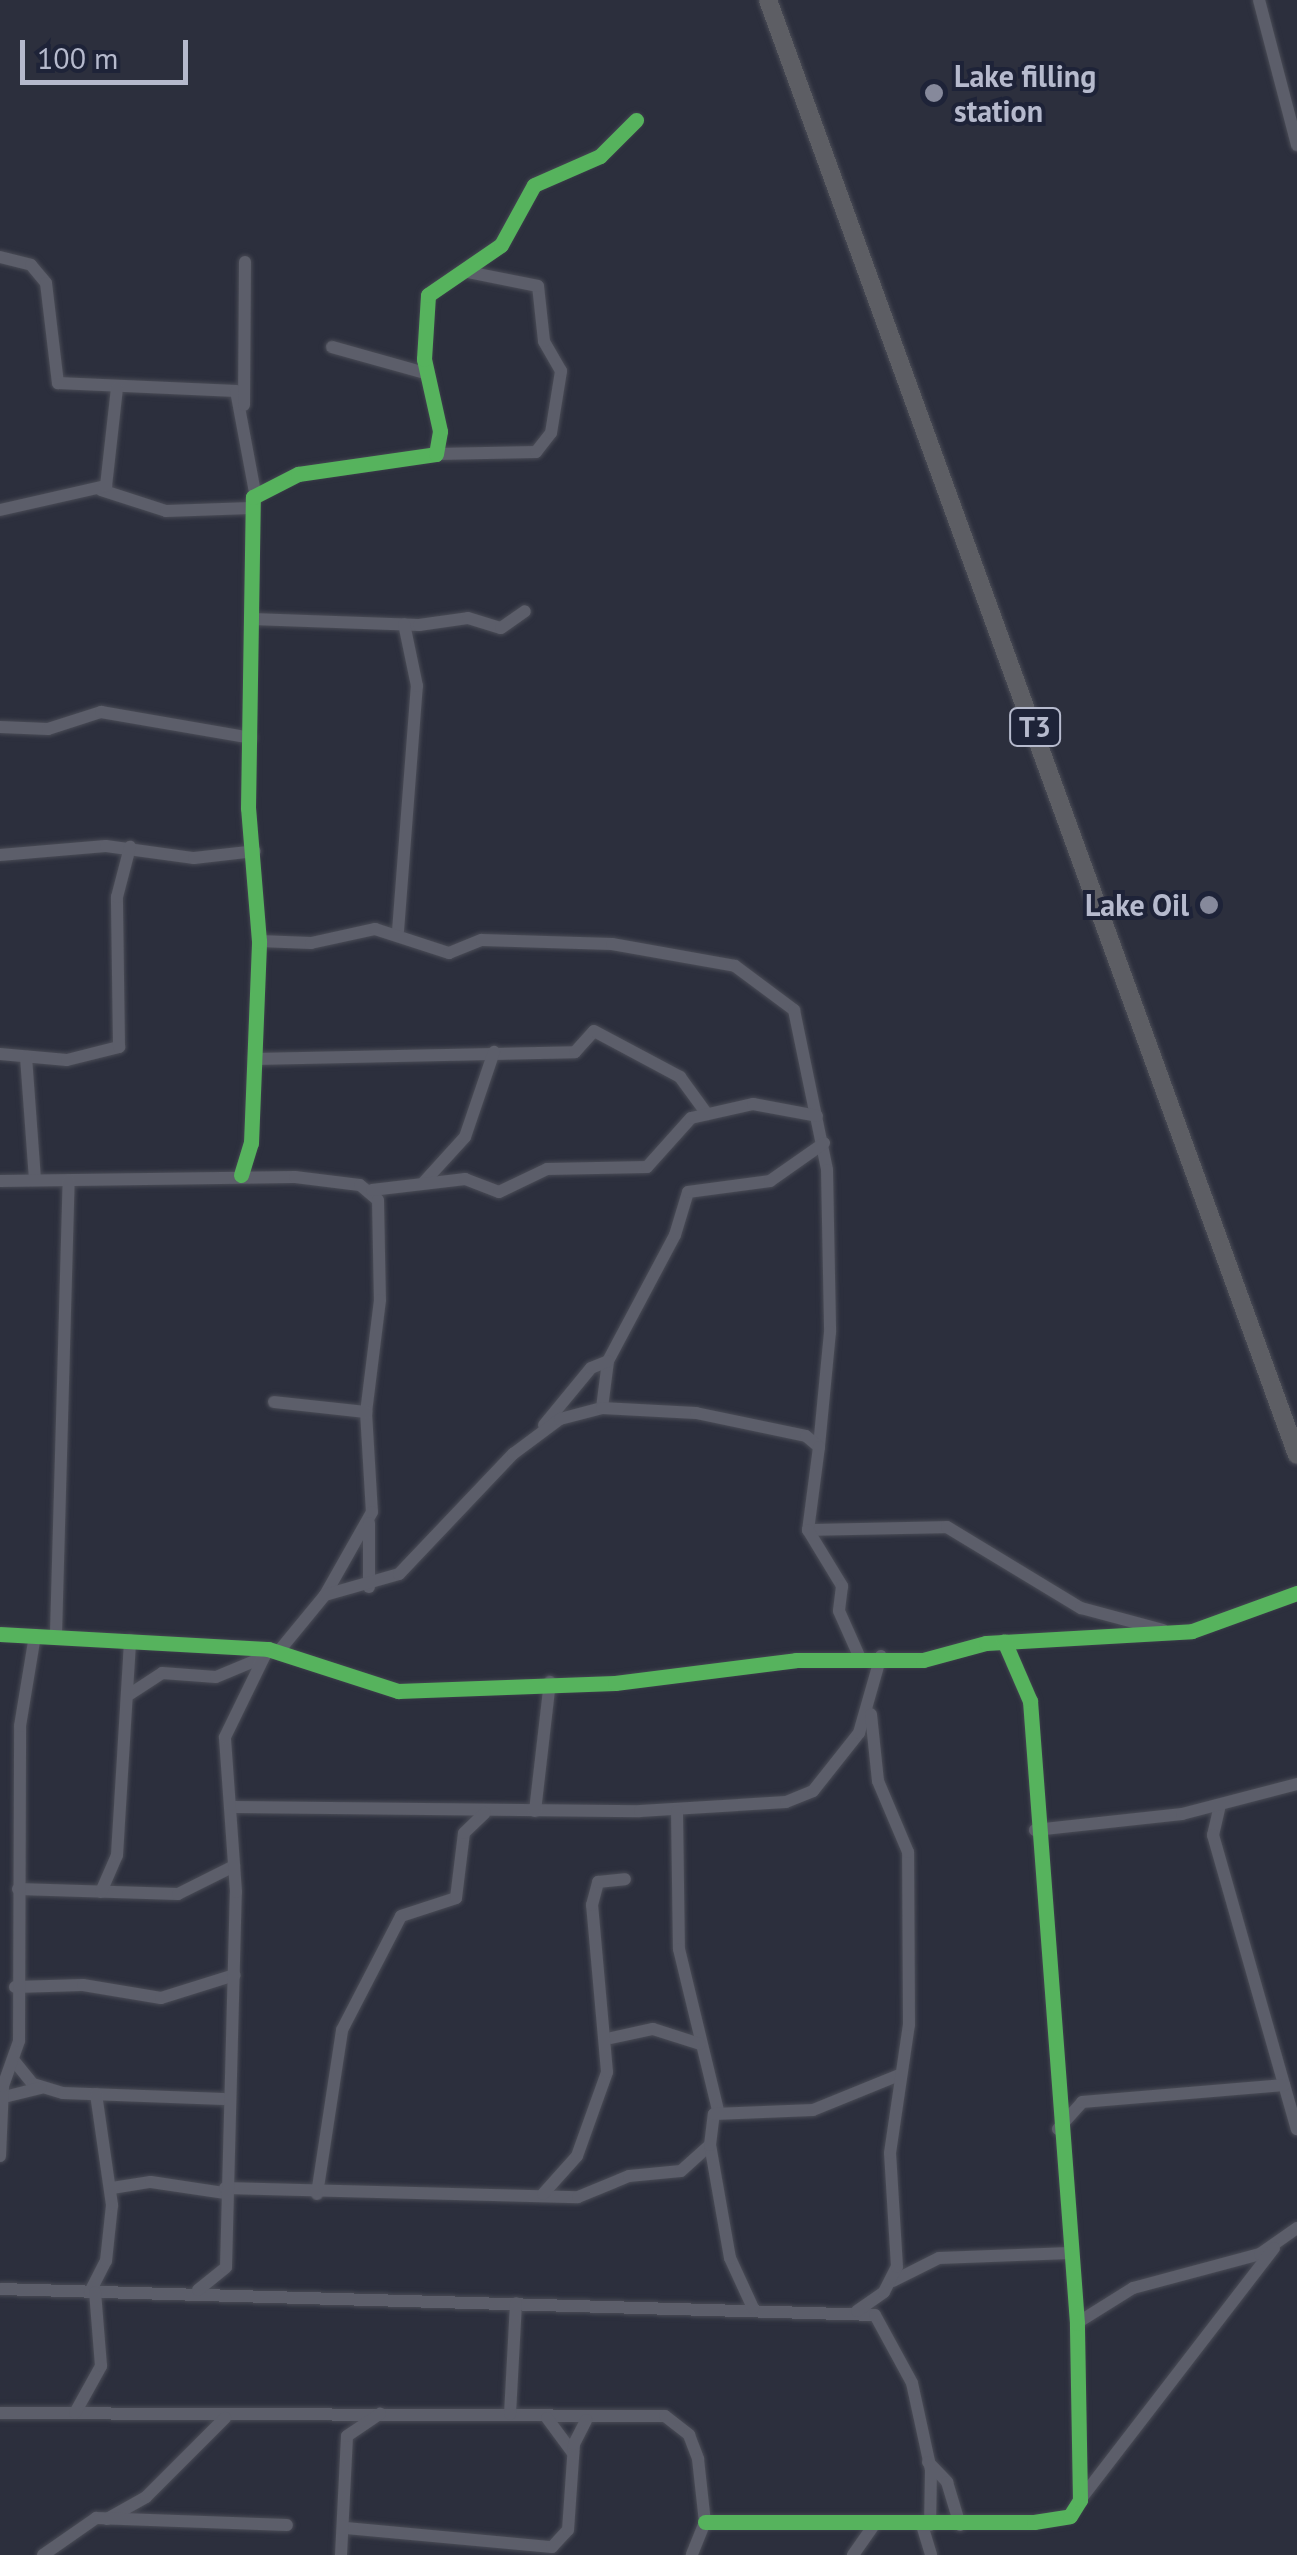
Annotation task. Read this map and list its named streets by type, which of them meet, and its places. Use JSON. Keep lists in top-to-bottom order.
{
  "streets": {
    "highway": ["T3"]
  },
  "places": ["Lake filling station", "Lake Oil"],
  "scale_bar": "100 m"
}
